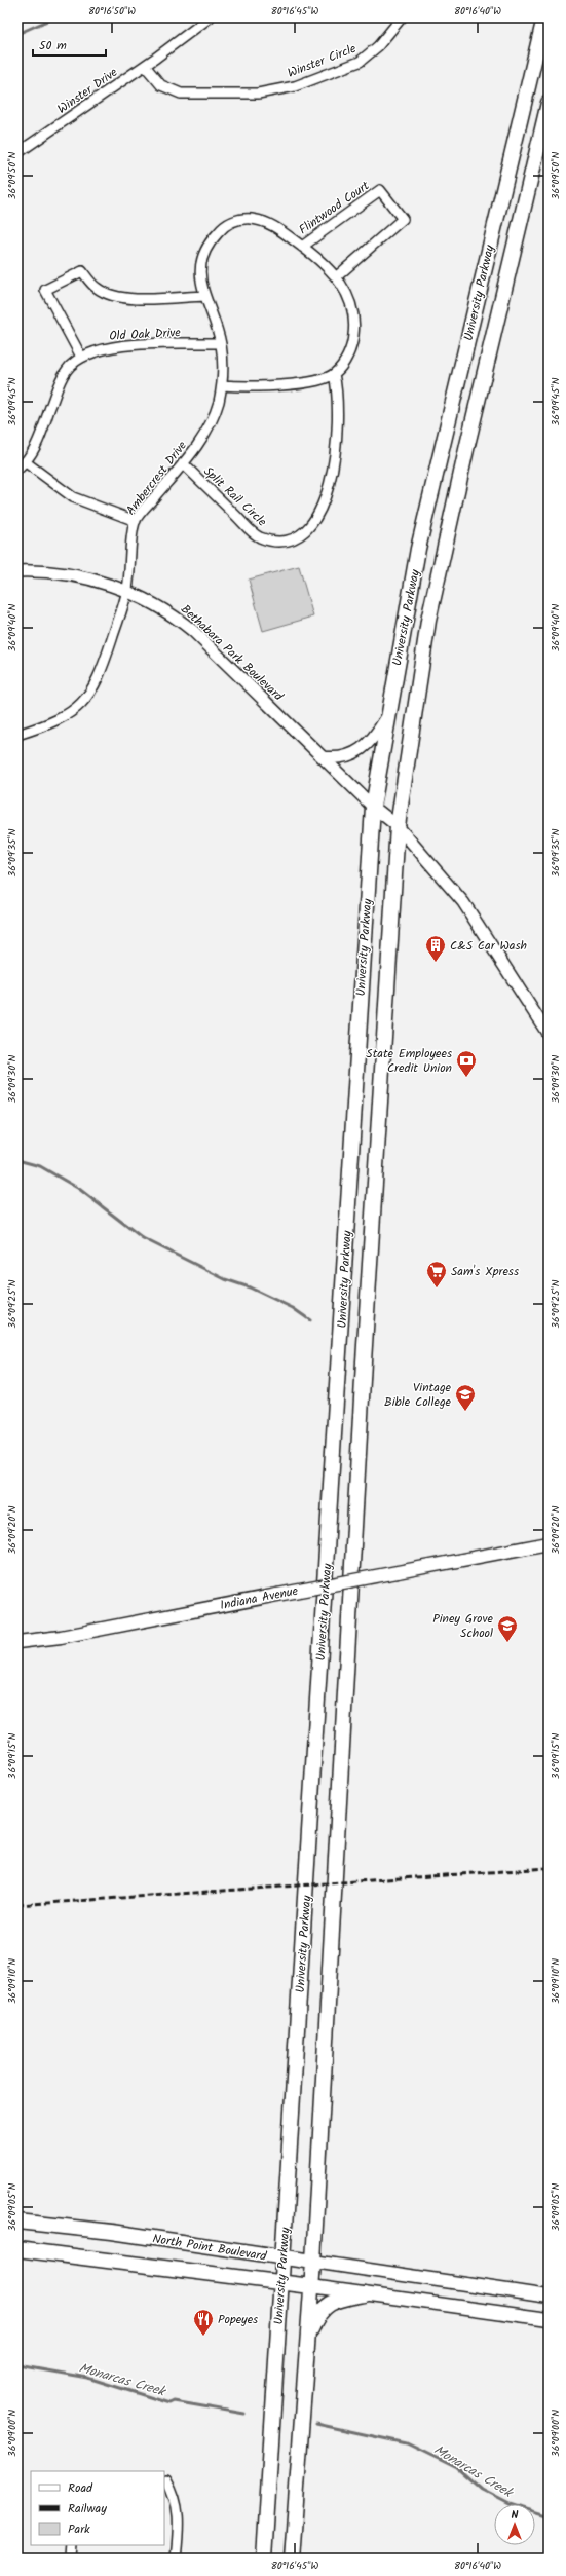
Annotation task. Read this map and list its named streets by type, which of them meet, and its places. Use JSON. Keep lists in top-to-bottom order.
{
  "streets": {
    "main road": ["University Parkway", "Indiana Avenue", "North Point Boulevard"],
    "street": [
      "Winster Circle",
      "Winster Drive",
      "Flintwood Court",
      "Old Oak Drive",
      "Ambercrest Drive",
      "Split Rail Circle",
      "Bethabara Park Boulevard"
    ]
  },
  "crossings": [
    ["Winster Circle", "Winster Drive"],
    ["Flintwood Court", "Ambercrest Drive"],
    ["University Parkway", "Bethabara Park Boulevard"],
    ["University Parkway", "North Point Boulevard"],
    ["Old Oak Drive", "Ambercrest Drive"],
    ["Ambercrest Drive", "Split Rail Circle"],
    ["Ambercrest Drive", "Bethabara Park Boulevard"]
  ],
  "water": ["Monarcas Creek"],
  "places": {
    "building": ["C&S Car Wash"],
    "bank": ["State Employees Credit Union"],
    "supermarket": ["Sam's Xpress"],
    "school or university": ["Vintage Bible College", "Piney Grove School"],
    "restaurant": ["Popeyes"]
  },
  "legend": ["Road", "Railway", "Park"],
  "scale_bar": "50 m",
  "north": "top",
  "coordinates": [
    "80°16'50\"W",
    "80°16'45\"W",
    "80°16'40\"W",
    "36°09'50\"N",
    "36°09'45\"N",
    "36°09'40\"N",
    "36°09'35\"N",
    "36°09'30\"N",
    "36°09'25\"N",
    "36°09'20\"N",
    "36°09'15\"N",
    "36°09'10\"N",
    "36°09'05\"N",
    "36°09'00\"N"
  ]
}
